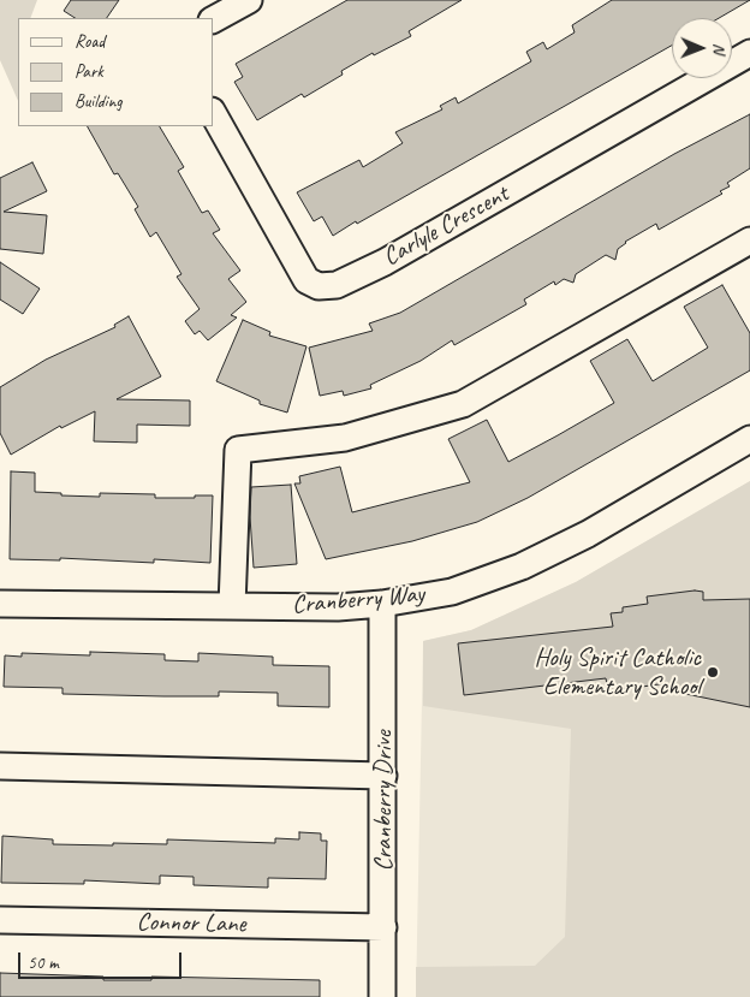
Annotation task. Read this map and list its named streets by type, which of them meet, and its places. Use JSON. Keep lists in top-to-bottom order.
{
  "streets": {
    "street": [
      "Carlyle Crescent",
      "Cranberry Way",
      "Cranberry Drive",
      "Connor Lane"
    ]
  },
  "crossings": [
    ["Cranberry Way", "Cranberry Drive"],
    ["Cranberry Drive", "Connor Lane"]
  ],
  "places": ["Holy Spirit Catholic Elementary School"],
  "legend": ["Road", "Park", "Building"],
  "scale_bar": "50 m",
  "north": "right"
}
